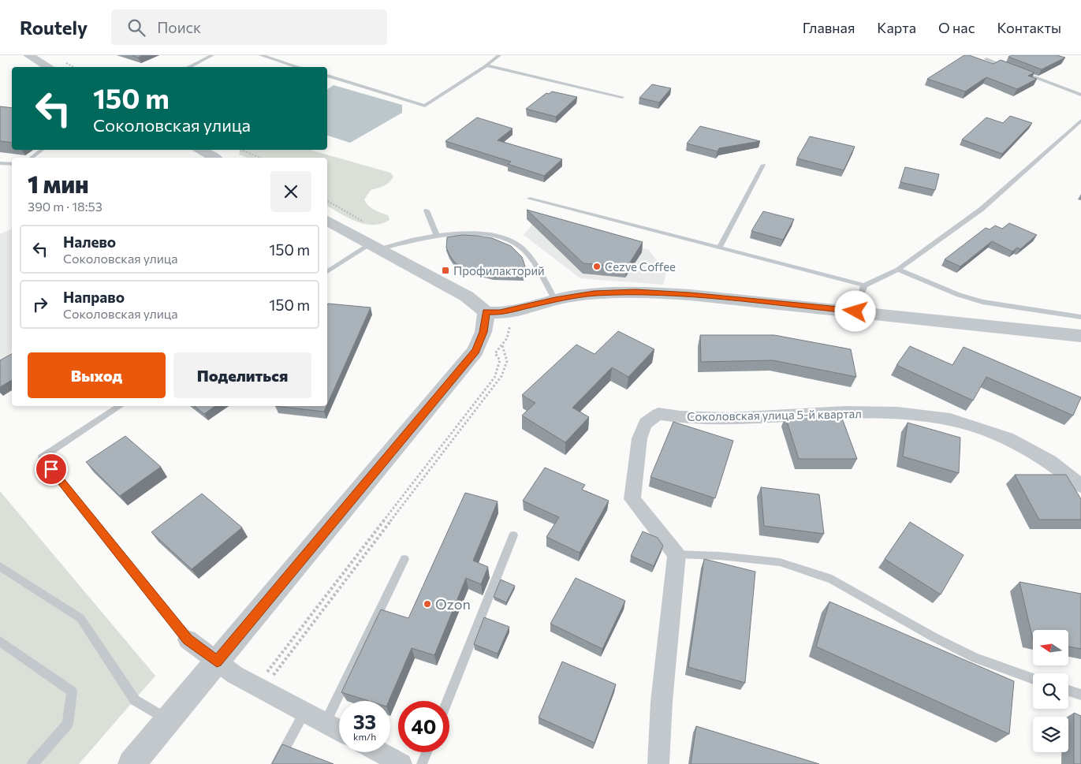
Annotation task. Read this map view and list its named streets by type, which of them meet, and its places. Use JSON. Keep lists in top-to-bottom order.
{
  "streets": {
    "street": ["Соколовская улица 5-й квартал"]
  },
  "places": {
    "other": ["Cezve Coffee", "Ozon"],
    "transit": ["Профилакторий"]
  },
  "north": "left",
  "page": {
    "header": "Routely",
    "search": "Поиск",
    "nav": [
      "Главная",
      "Карта",
      "О нас",
      "Контакты"
    ],
    "turn": ["150 m", "Соколовская улица"],
    "heading": ["1 мин", "390 m · 18:53"],
    "list": [
      {
        "name": "Налево",
        "note": "Соколовская улица",
        "value": "150 m"
      },
      {
        "name": "Направо",
        "note": "Соколовская улица",
        "value": "150 m"
      }
    ],
    "buttons": ["Выход", "Поделиться"],
    "speed": "33 km/h",
    "limit": "40"
  }
}
